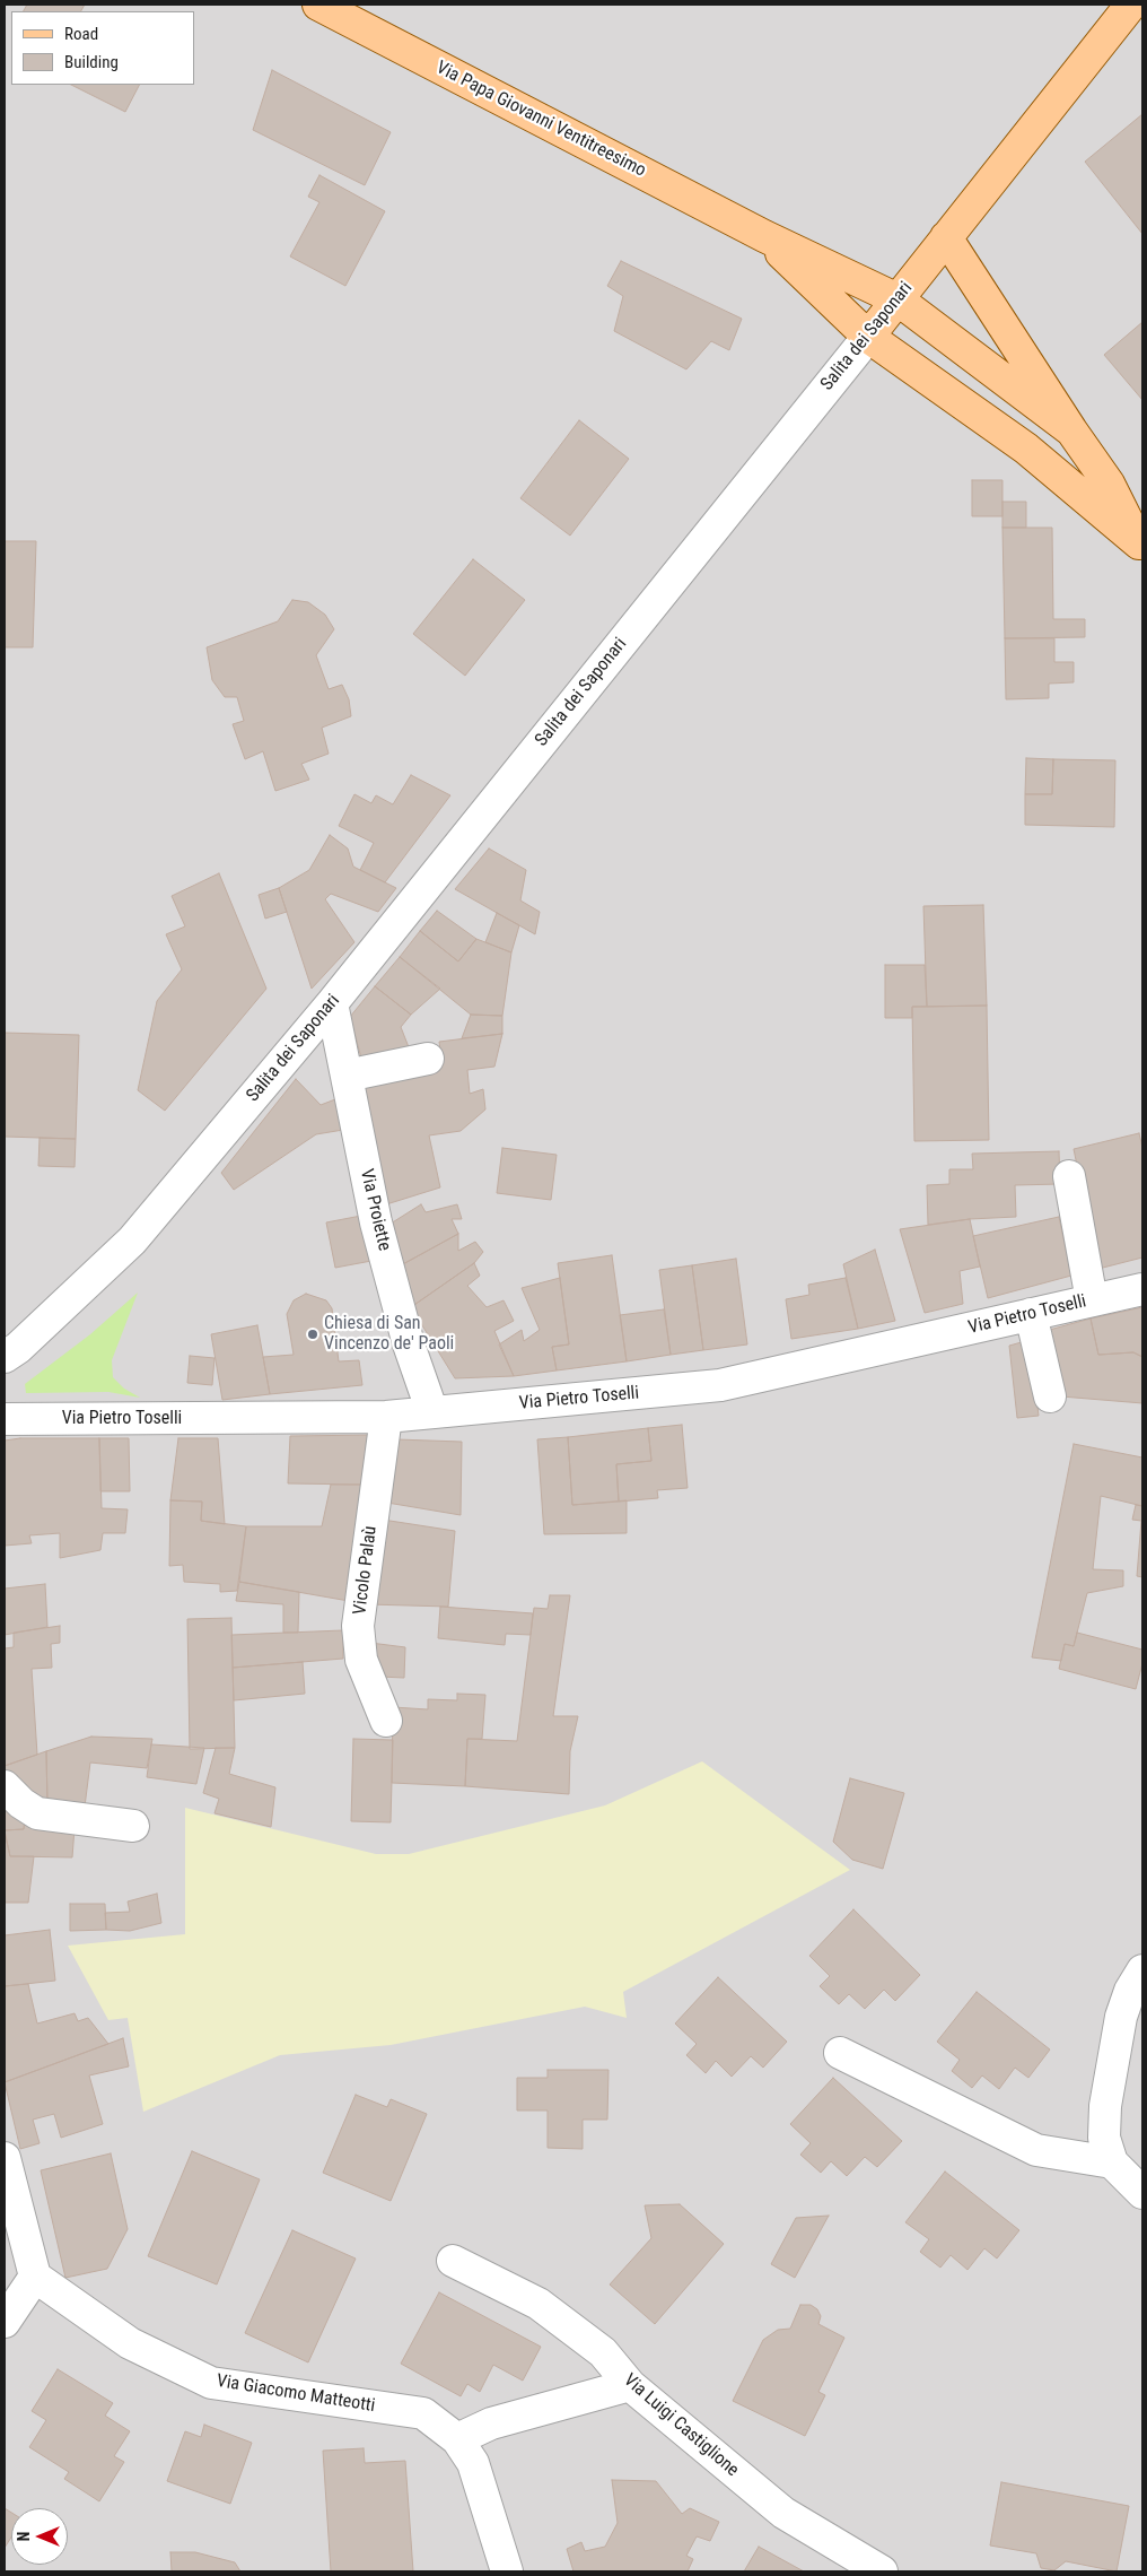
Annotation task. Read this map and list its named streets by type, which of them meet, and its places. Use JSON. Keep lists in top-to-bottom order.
{
  "streets": {
    "main road": ["Via Papa Giovanni Ventitreesimo", "Salita dei Saponari"],
    "street": [
      "Via Proiette",
      "Via Pietro Toselli",
      "Vicolo Palaù",
      "Via Giacomo Matteotti",
      "Via Luigi Castiglione"
    ]
  },
  "crossings": [
    ["Salita dei Saponari", "Via Proiette"],
    ["Via Proiette", "Via Pietro Toselli"],
    ["Via Pietro Toselli", "Vicolo Palaù"]
  ],
  "places": ["Chiesa di San Vincenzo de' Paoli"],
  "legend": ["Road", "Building"],
  "north": "left"
}
